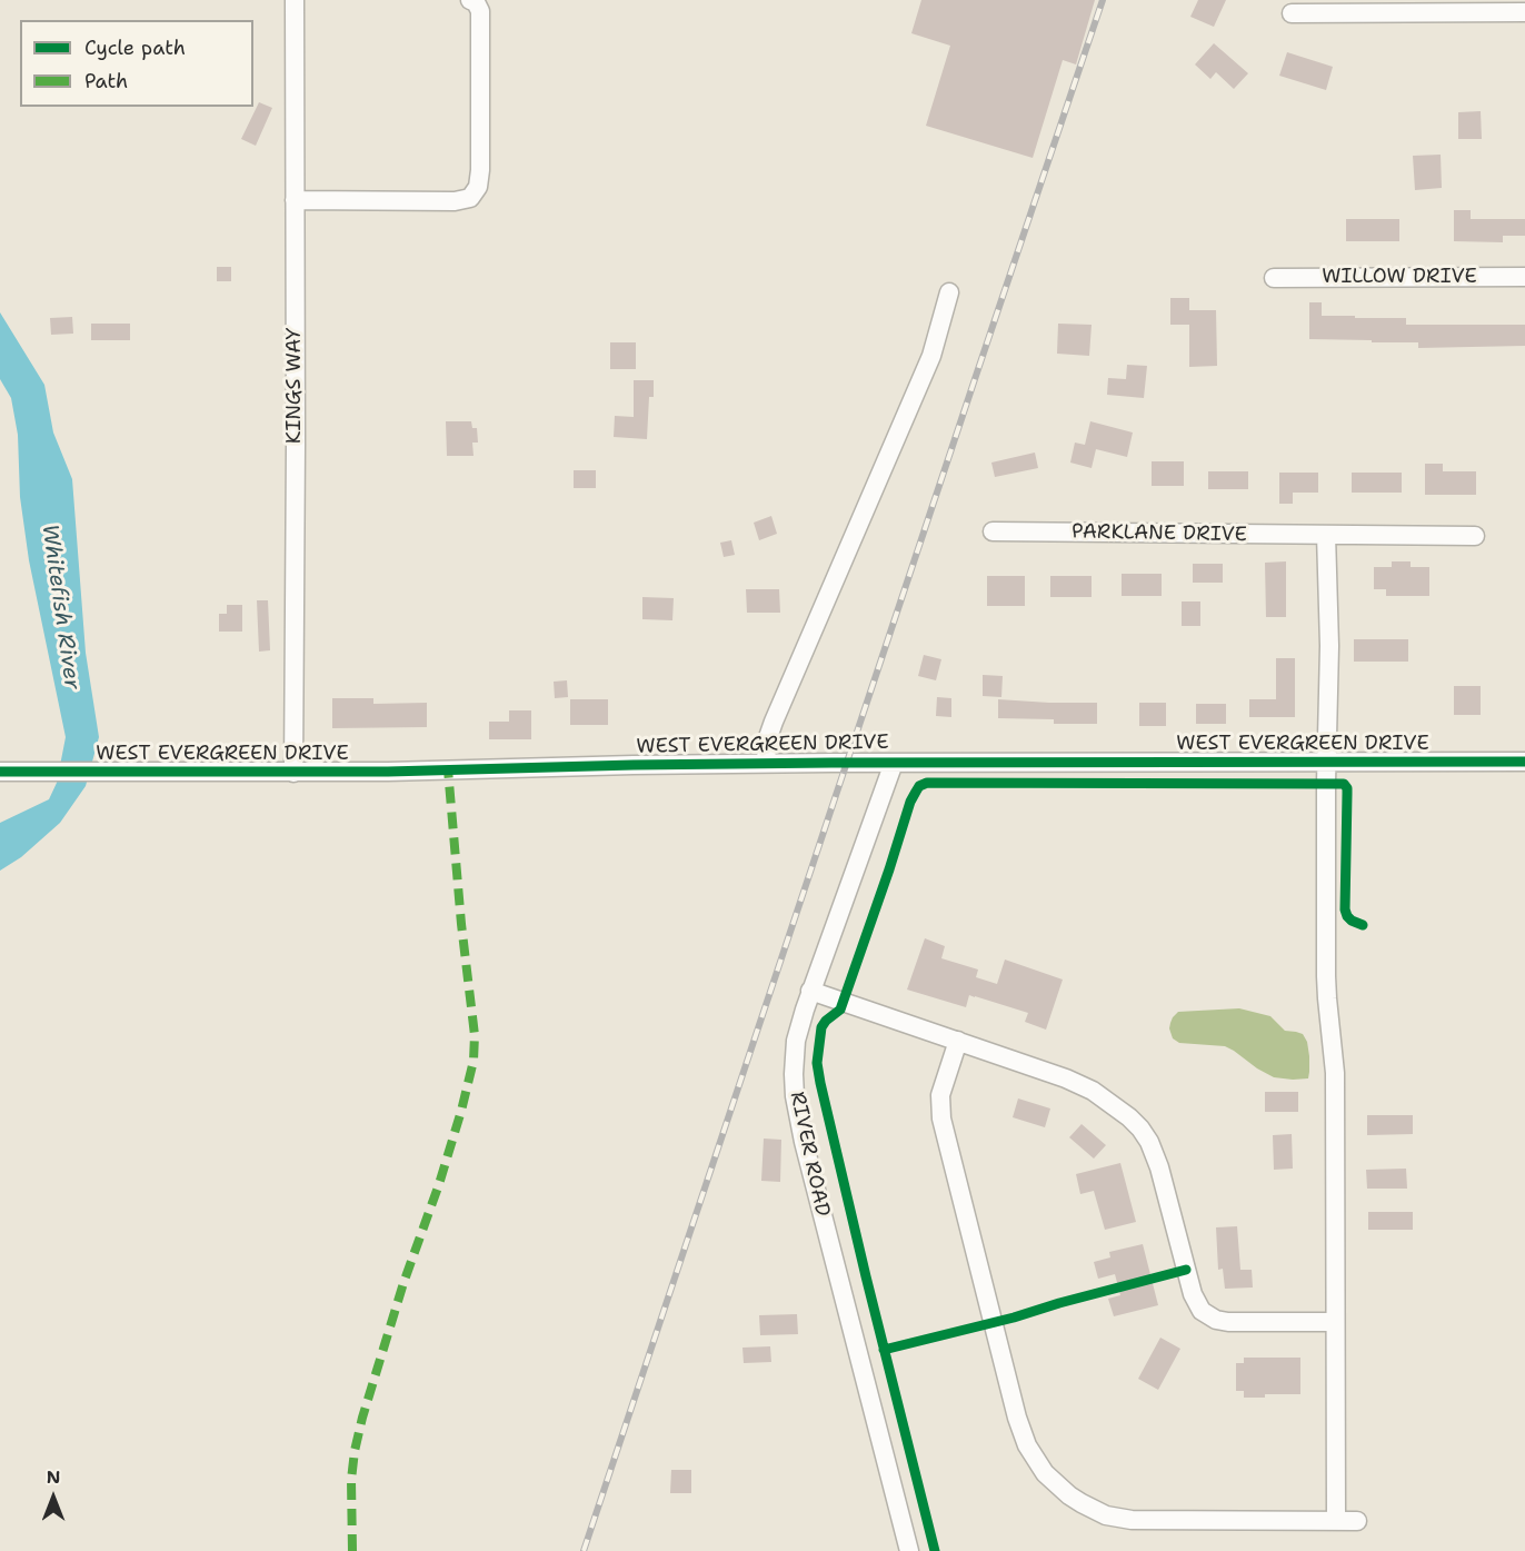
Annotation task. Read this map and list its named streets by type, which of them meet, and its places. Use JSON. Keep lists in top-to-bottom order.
{
  "streets": {
    "street": [
      "WILLOW DRIVE",
      "KINGS WAY",
      "PARKLANE DRIVE",
      "WEST EVERGREEN DRIVE",
      "RIVER ROAD"
    ]
  },
  "crossings": [
    ["KINGS WAY", "WEST EVERGREEN DRIVE"],
    ["WEST EVERGREEN DRIVE", "RIVER ROAD"]
  ],
  "water": ["Whitefish River"],
  "legend": ["Cycle path", "Path"],
  "north": "top"
}
